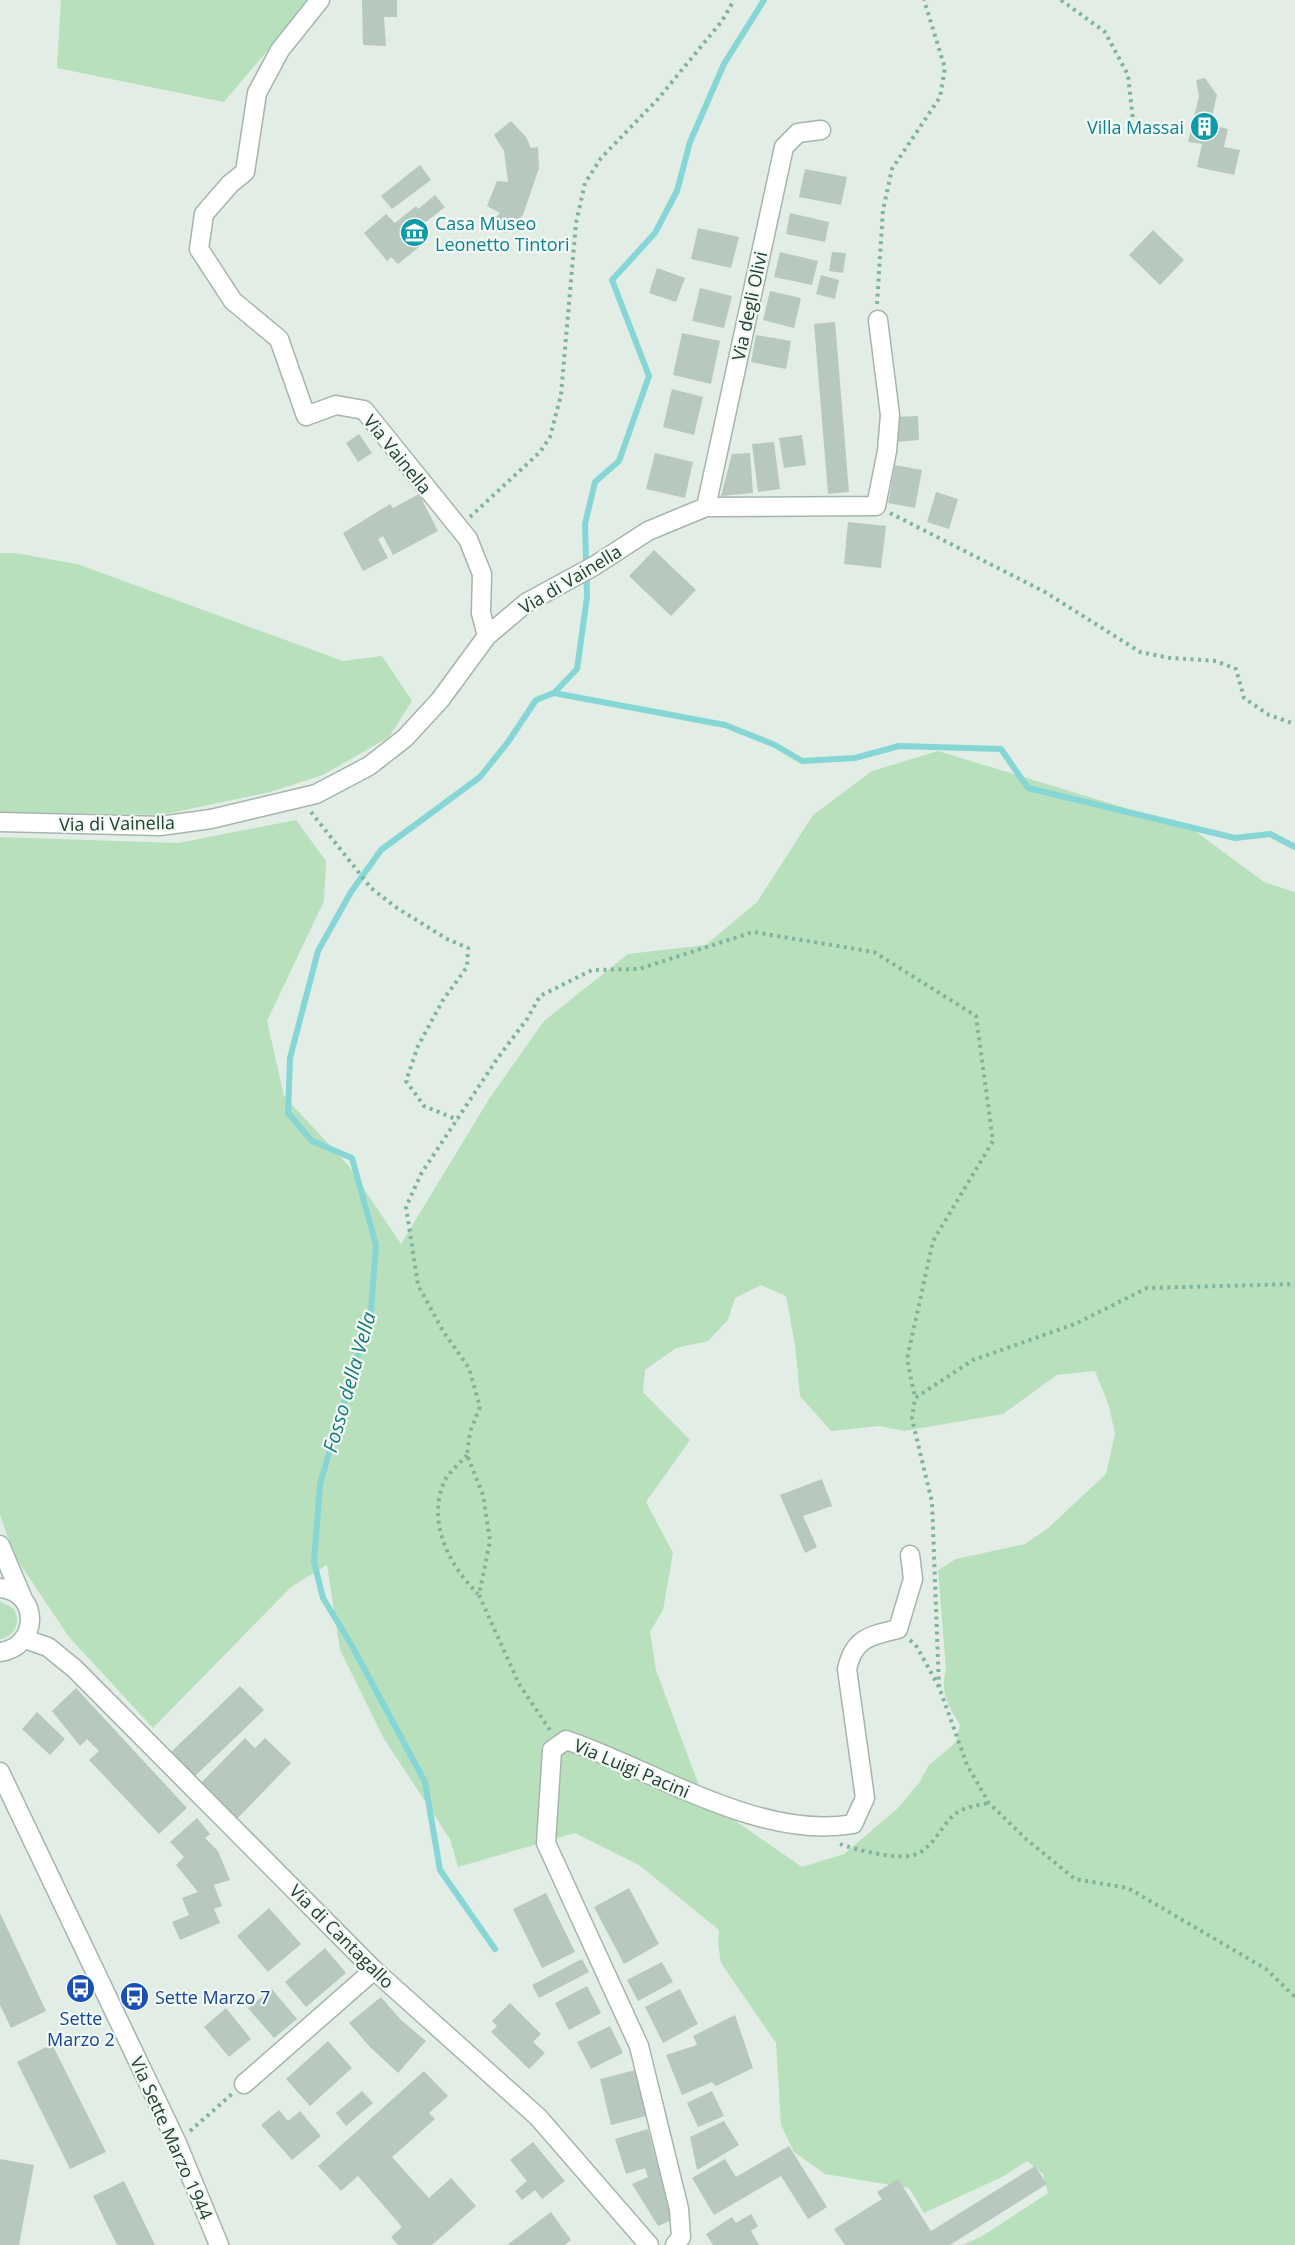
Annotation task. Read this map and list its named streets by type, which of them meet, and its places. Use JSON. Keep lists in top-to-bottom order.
{
  "streets": {
    "street": [
      "Via degli Olivi",
      "Via Vainella",
      "Via di Vainella",
      "Via Luigi Pacini",
      "Via di Cantagallo",
      "Via Sette Marzo 1944"
    ]
  },
  "crossings": [
    ["Via degli Olivi", "Via di Vainella"],
    ["Via Vainella", "Via di Vainella"]
  ],
  "water": ["Fosso della Vella"],
  "places": {
    "building": ["Villa Massai"],
    "museum": ["Casa Museo Leonetto Tintori"],
    "bus stop": ["Sette Marzo 2", "Sette Marzo 7"]
  }
}
